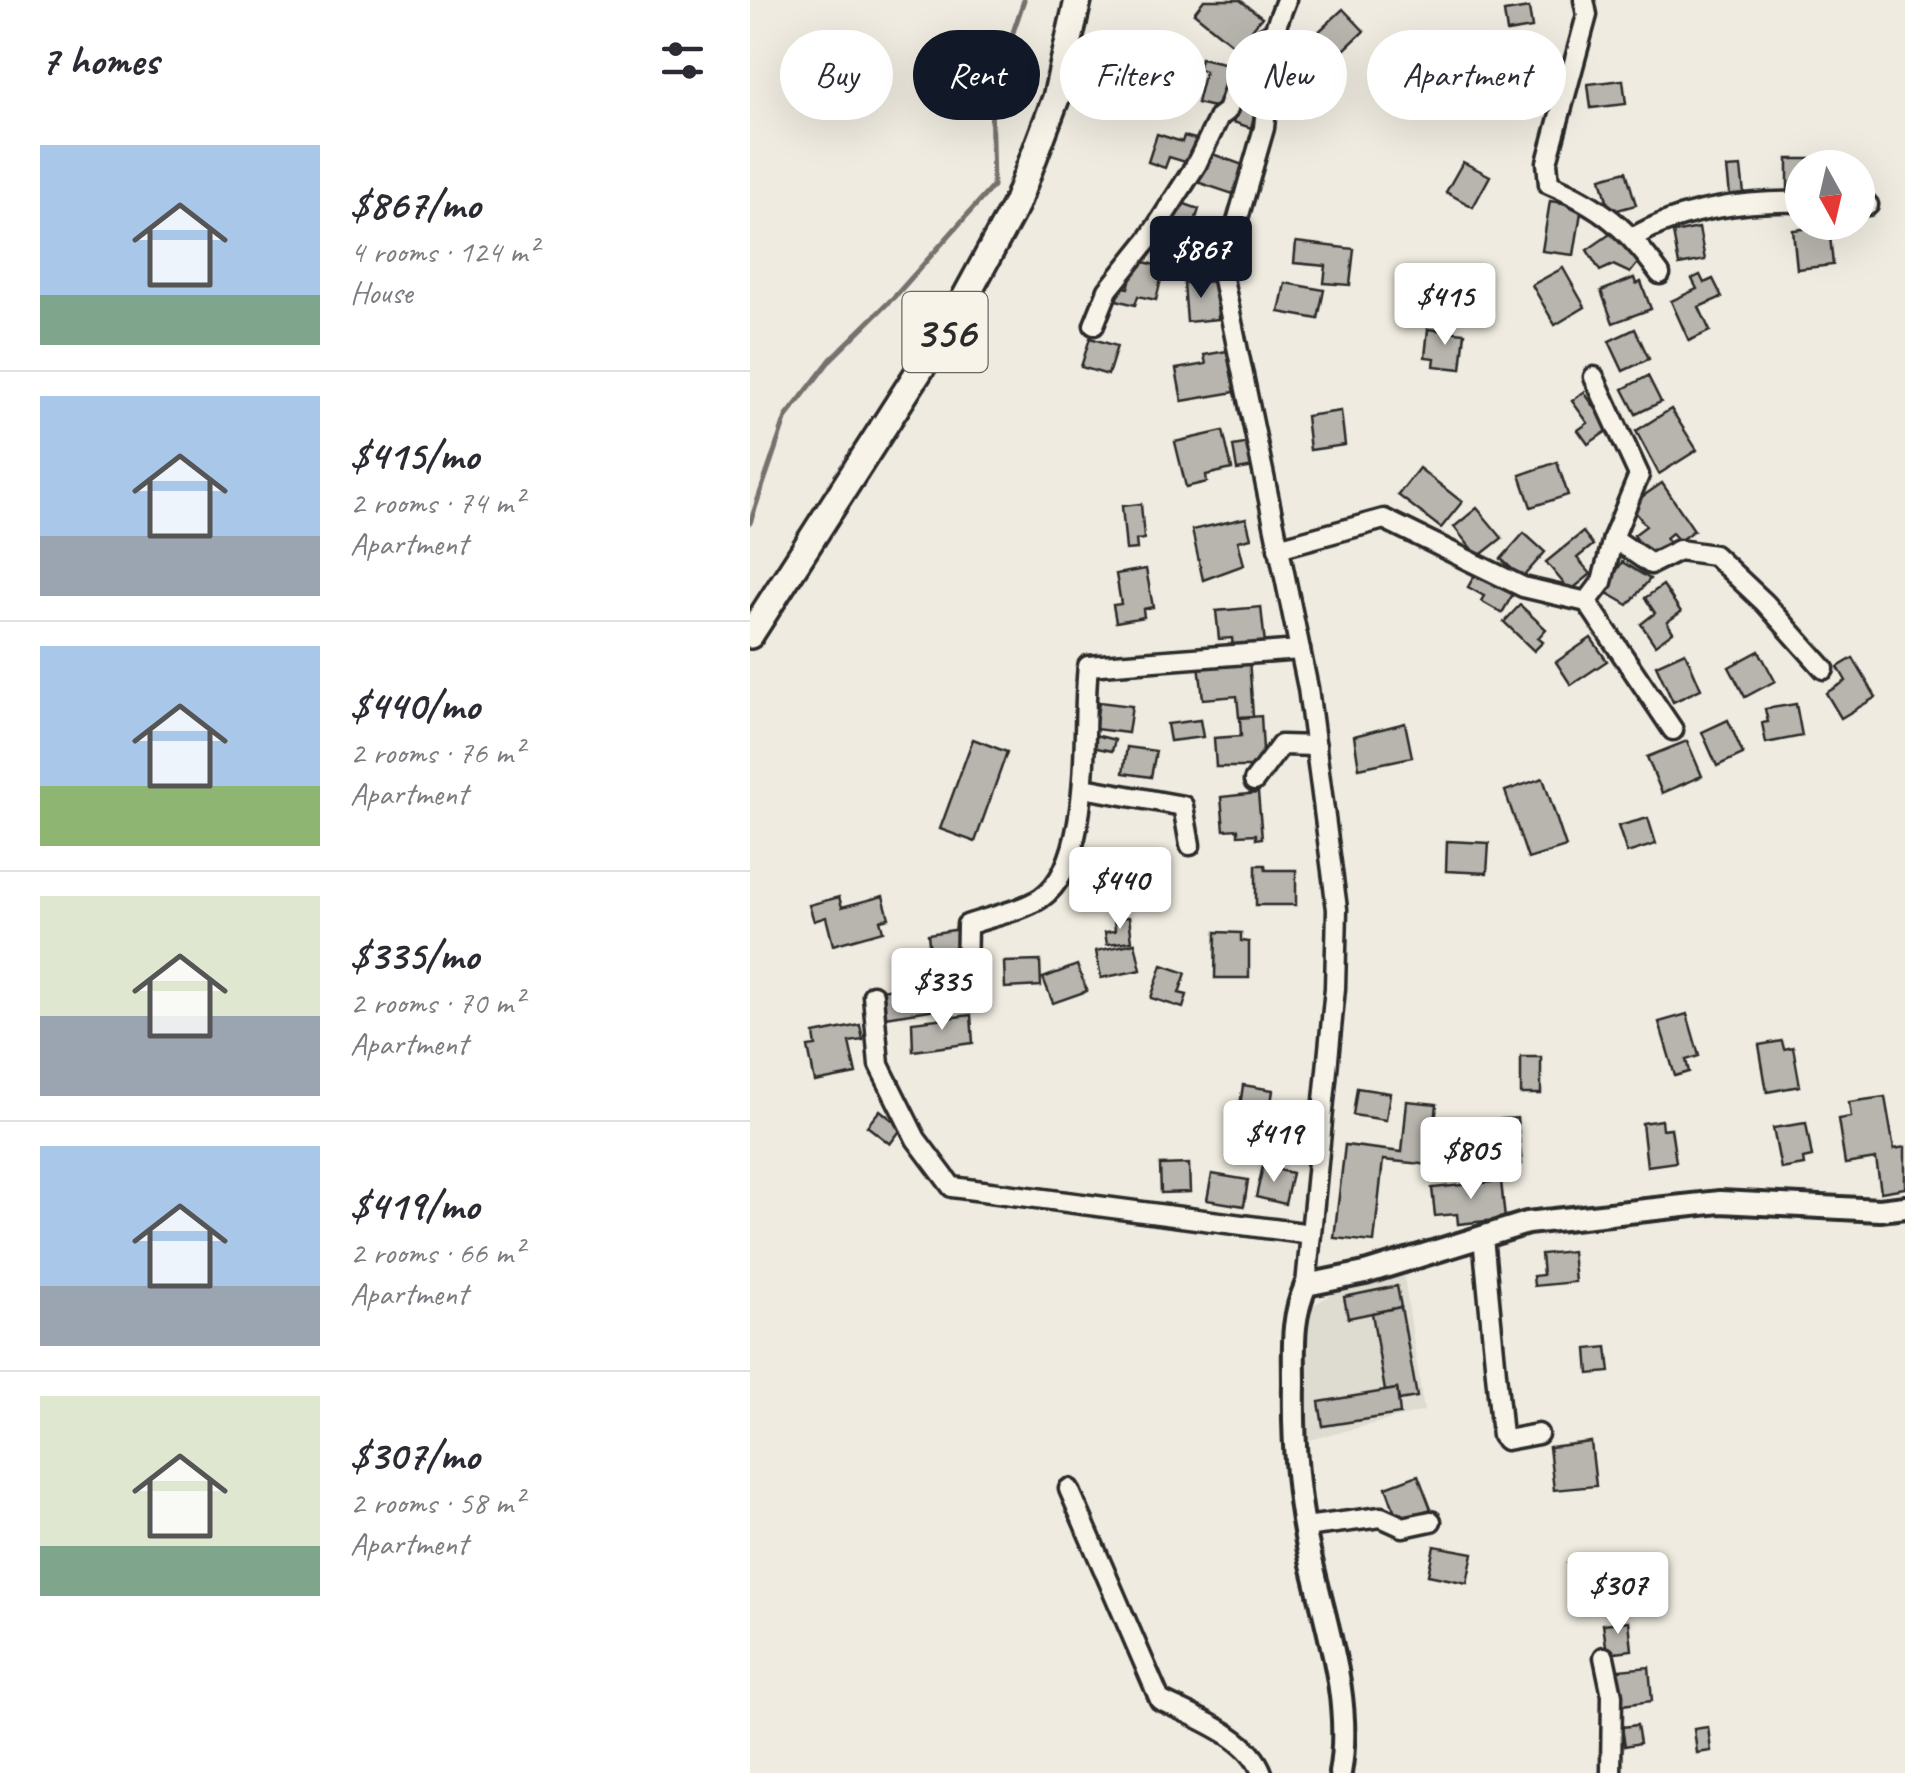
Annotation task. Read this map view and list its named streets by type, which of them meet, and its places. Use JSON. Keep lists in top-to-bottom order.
{
  "streets": {
    "main road": ["356"]
  },
  "north": "bottom",
  "page": {
    "heading": "7 homes",
    "chip": [
      "Buy",
      "Rent",
      "Filters",
      "New",
      "Apartment"
    ],
    "list": [
      {
        "name": "$867/mo",
        "note": "4 rooms · 124 m² · House"
      },
      {
        "name": "$415/mo",
        "note": "2 rooms · 74 m² · Apartment"
      },
      {
        "name": "$440/mo",
        "note": "2 rooms · 76 m² · Apartment"
      },
      {
        "name": "$335/mo",
        "note": "2 rooms · 70 m² · Apartment"
      },
      {
        "name": "$419/mo",
        "note": "2 rooms · 66 m² · Apartment"
      },
      {
        "name": "$307/mo",
        "note": "2 rooms · 58 m² · Apartment"
      }
    ],
    "price": [
      "$867",
      "$415",
      "$440",
      "$335",
      "$419",
      "$805",
      "$307"
    ]
  }
}
